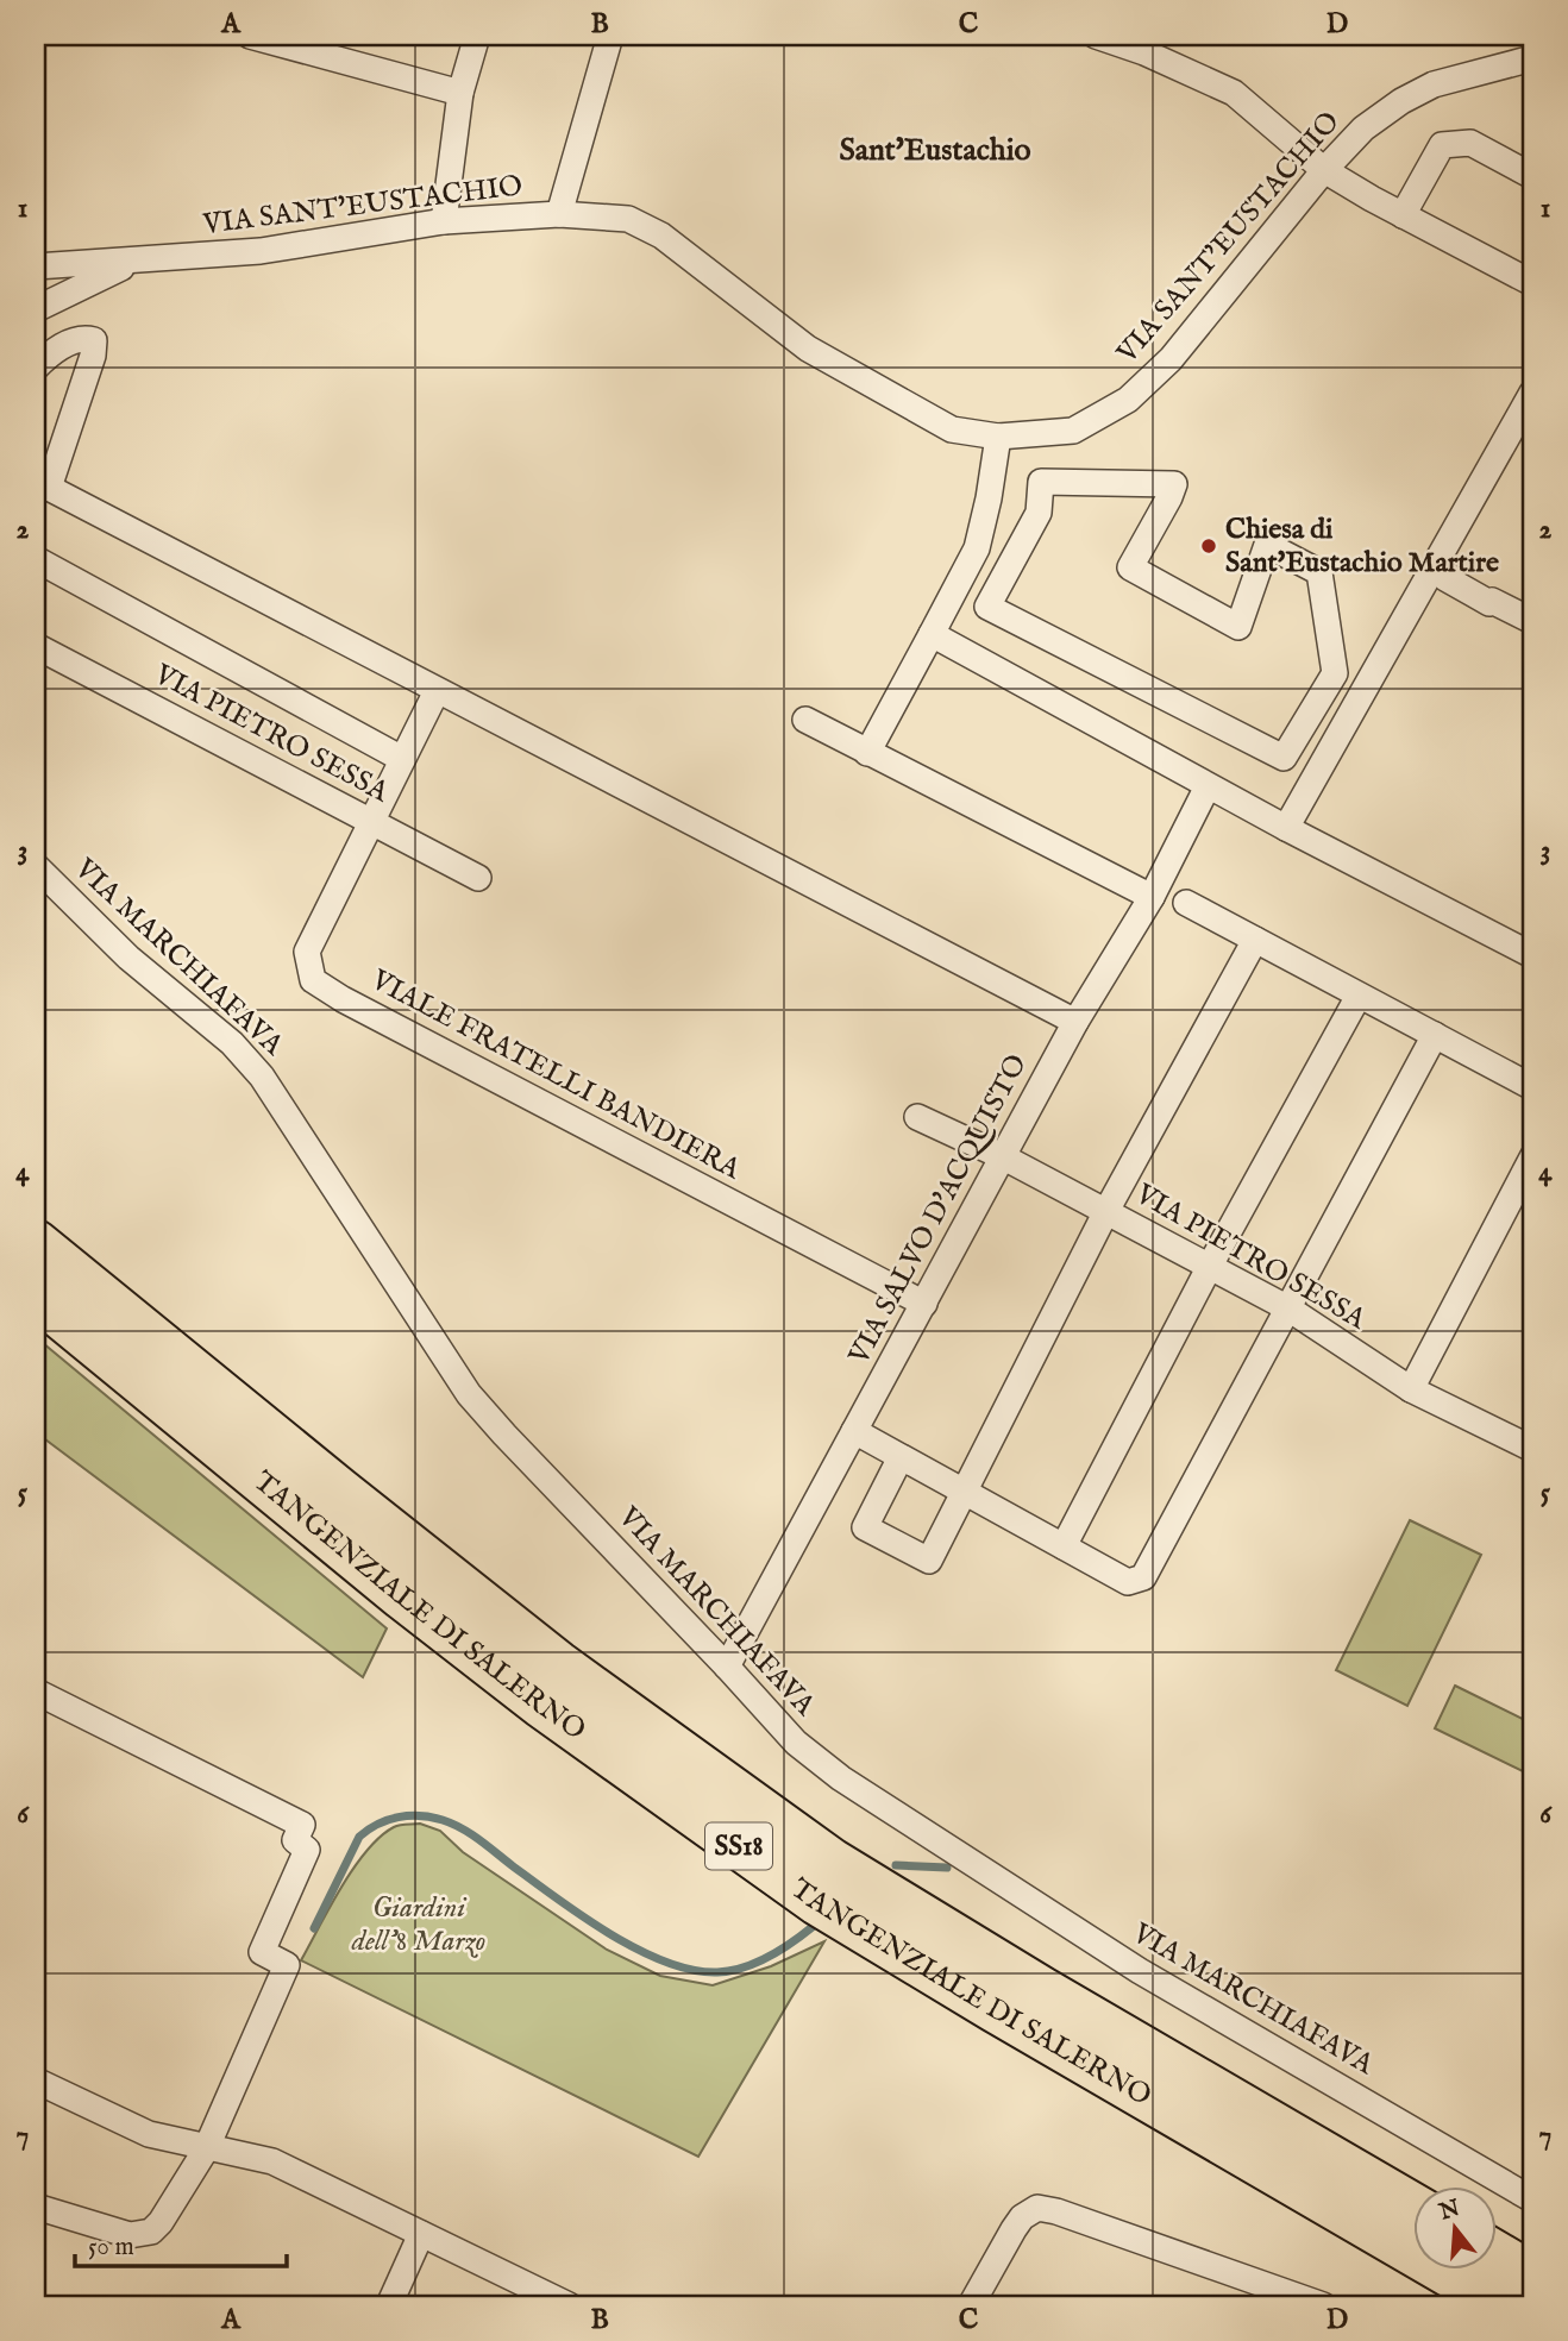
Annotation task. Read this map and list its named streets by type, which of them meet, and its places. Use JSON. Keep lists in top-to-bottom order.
{
  "streets": {
    "highway": ["TANGENZIALE DI SALERNO", "SS18"],
    "street": [
      "VIA SANT'EUSTACHIO",
      "VIA PIETRO SESSA",
      "VIA MARCHIAFAVA",
      "VIALE FRATELLI BANDIERA",
      "VIA SALVO D'ACQUISTO"
    ]
  },
  "crossings": [
    ["VIA PIETRO SESSA", "VIALE FRATELLI BANDIERA"],
    ["VIA PIETRO SESSA", "VIA SALVO D'ACQUISTO"],
    ["VIA MARCHIAFAVA", "VIA SALVO D'ACQUISTO"],
    ["VIALE FRATELLI BANDIERA", "VIA SALVO D'ACQUISTO"]
  ],
  "districts": ["Sant'Eustachio"],
  "parks": ["Giardini dell'8 Marzo"],
  "places": ["Chiesa di Sant'Eustachio Martire"],
  "scale_bar": "50 m",
  "north": "top",
  "grid": {
    "columns": [
      "A",
      "B",
      "C",
      "D"
    ],
    "rows": [
      "1",
      "2",
      "3",
      "4",
      "5",
      "6",
      "7"
    ]
  }
}
